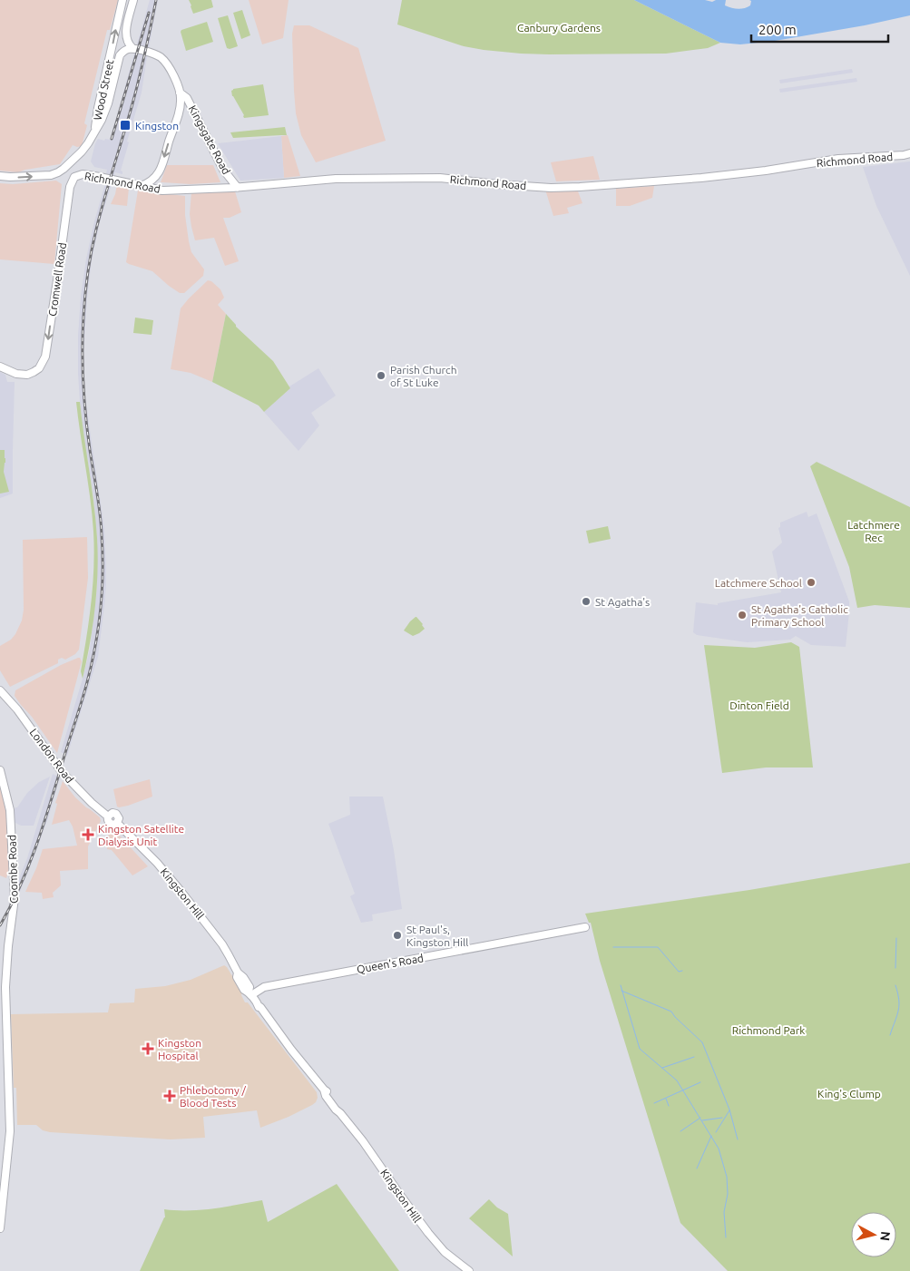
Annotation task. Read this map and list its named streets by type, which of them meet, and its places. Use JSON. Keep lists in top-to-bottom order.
{
  "streets": {
    "main road": [
      "Wood Street",
      "Kingsgate Road",
      "Richmond Road",
      "Cromwell Road",
      "London Road",
      "Coombe Road",
      "Kingston Hill",
      "Queen's Road"
    ]
  },
  "crossings": [
    ["Kingsgate Road", "Richmond Road"],
    ["Richmond Road", "Cromwell Road"],
    ["London Road", "Kingston Hill"],
    ["Kingston Hill", "Queen's Road"]
  ],
  "one_way": ["Cromwell Road"],
  "parks": [
    "Canbury Gardens",
    "Latchmere Rec",
    "Dinton Field",
    "Richmond Park",
    "King's Clump"
  ],
  "places": {
    "transit": ["Kingston"],
    "other": [
      "Parish Church of St Luke",
      "Latchmere School",
      "St Agatha's",
      "St Agatha's Catholic Primary School",
      "St Paul's, Kingston Hill"
    ],
    "health": ["Kingston Satellite Dialysis Unit", "Kingston Hospital", "Phlebotomy / Blood Tests"]
  },
  "scale_bar": "200 m",
  "north": "right"
}
